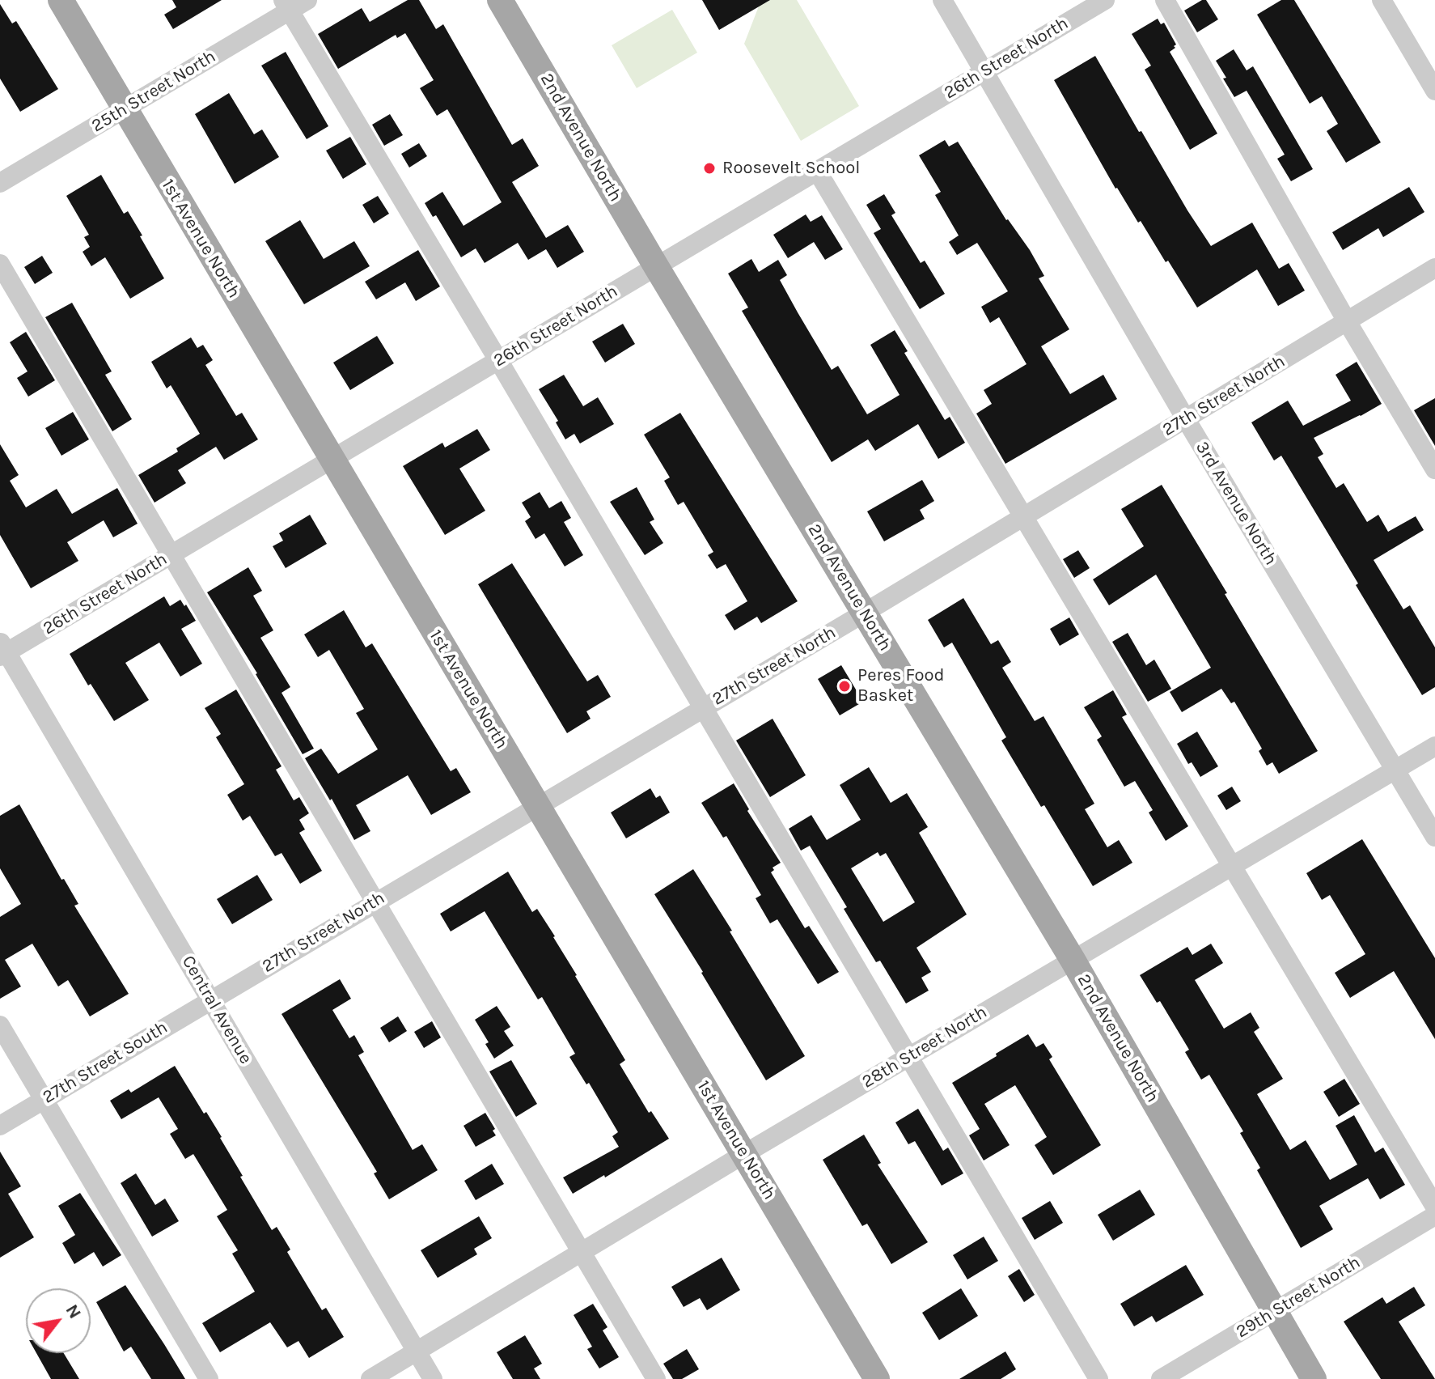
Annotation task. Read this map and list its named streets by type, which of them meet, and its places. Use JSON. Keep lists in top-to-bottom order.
{
  "streets": {
    "main road": ["2nd Avenue North", "1st Avenue North"],
    "street": [
      "26th Street North",
      "25th Street North",
      "27th Street North",
      "3rd Avenue North",
      "Central Avenue",
      "28th Street North",
      "27th Street South",
      "29th Street North"
    ]
  },
  "crossings": [
    ["26th Street North", "2nd Avenue North"],
    ["26th Street North", "1st Avenue North"],
    ["26th Street North", "3rd Avenue North"],
    ["26th Street North", "Central Avenue"],
    ["25th Street North", "1st Avenue North"],
    ["2nd Avenue North", "27th Street North"],
    ["2nd Avenue North", "28th Street North"],
    ["2nd Avenue North", "29th Street North"],
    ["1st Avenue North", "27th Street North"],
    ["1st Avenue North", "28th Street North"],
    ["27th Street North", "3rd Avenue North"],
    ["27th Street North", "Central Avenue"],
    ["27th Street North", "27th Street South"],
    ["3rd Avenue North", "28th Street North"],
    ["Central Avenue", "28th Street North"],
    ["Central Avenue", "27th Street South"]
  ],
  "places": ["Roosevelt School", "Peres Food Basket"],
  "north": "top right"
}
